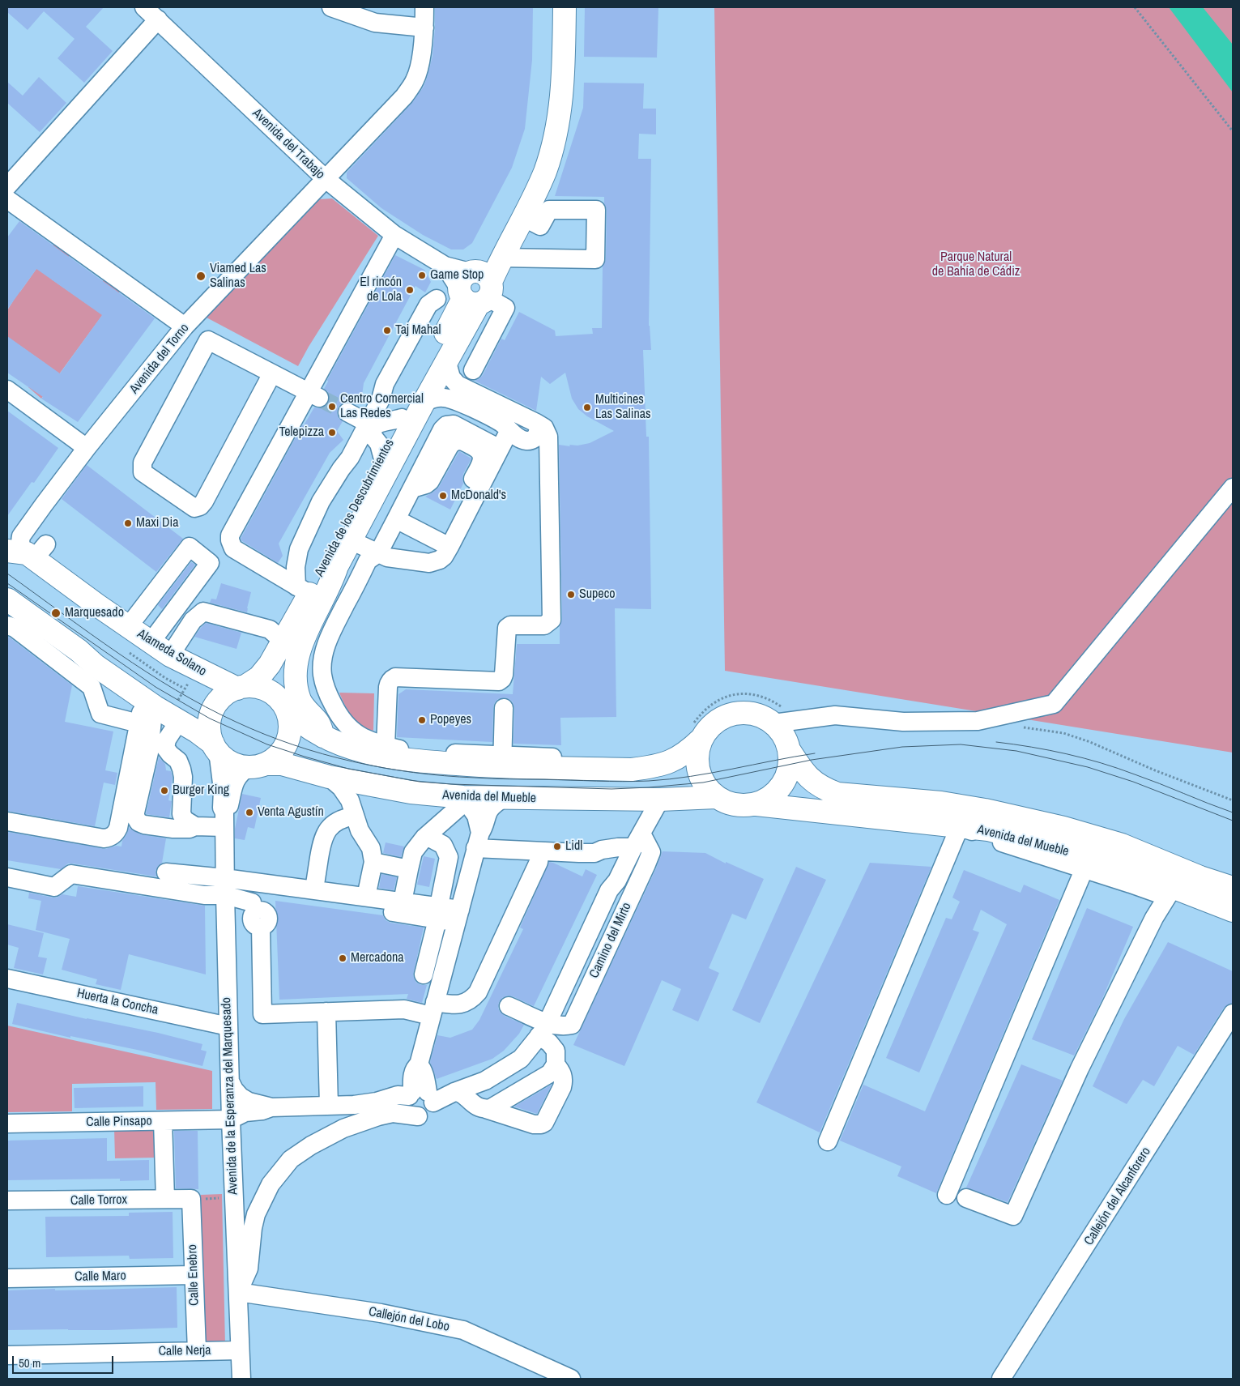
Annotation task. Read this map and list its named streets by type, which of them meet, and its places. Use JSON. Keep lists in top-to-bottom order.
{
  "streets": {
    "main road": ["Avenida de los Descubrimientos", "Alameda Solano", "Avenida del Mueble"],
    "street": [
      "Avenida del Trabajo",
      "Avenida del Torno",
      "Huerta la Concha",
      "Avenida de la Esperanza del Marquesado",
      "Calle Pinsapo",
      "Callejón del Alcanforero",
      "Calle Torrox",
      "Calle Enebro",
      "Calle Maro",
      "Callejón del Lobo",
      "Calle Nerja"
    ]
  },
  "crossings": [
    ["Avenida del Trabajo", "Avenida del Torno"],
    ["Avenida del Trabajo", "Avenida de los Descubrimientos"],
    ["Avenida del Torno", "Alameda Solano"],
    ["Avenida de los Descubrimientos", "Alameda Solano"],
    ["Avenida de los Descubrimientos", "Avenida del Mueble"],
    ["Avenida de los Descubrimientos", "Avenida de la Esperanza del Marquesado"],
    ["Alameda Solano", "Avenida del Mueble"],
    ["Alameda Solano", "Avenida de la Esperanza del Marquesado"],
    ["Avenida del Mueble", "Avenida de la Esperanza del Marquesado"],
    ["Huerta la Concha", "Avenida de la Esperanza del Marquesado"],
    ["Avenida de la Esperanza del Marquesado", "Calle Pinsapo"],
    ["Avenida de la Esperanza del Marquesado", "Callejón del Lobo"],
    ["Avenida de la Esperanza del Marquesado", "Calle Nerja"],
    ["Calle Torrox", "Calle Enebro"],
    ["Calle Enebro", "Calle Maro"],
    ["Calle Enebro", "Calle Nerja"]
  ],
  "parks": ["Parque Natural de Bahía de Cádiz"],
  "places": [
    "Game Stop",
    "Viamed Las Salinas",
    "El rincón de Lola",
    "Taj Mahal",
    "Centro Comercial Las Redes",
    "Multicines Las Salinas",
    "Telepizza",
    "McDonald's",
    "Maxi Dia",
    "Supeco",
    "Marquesado",
    "Popeyes",
    "Burger King",
    "Venta Agustín",
    "Lidl",
    "Mercadona"
  ],
  "scale_bar": "50 m"
}
